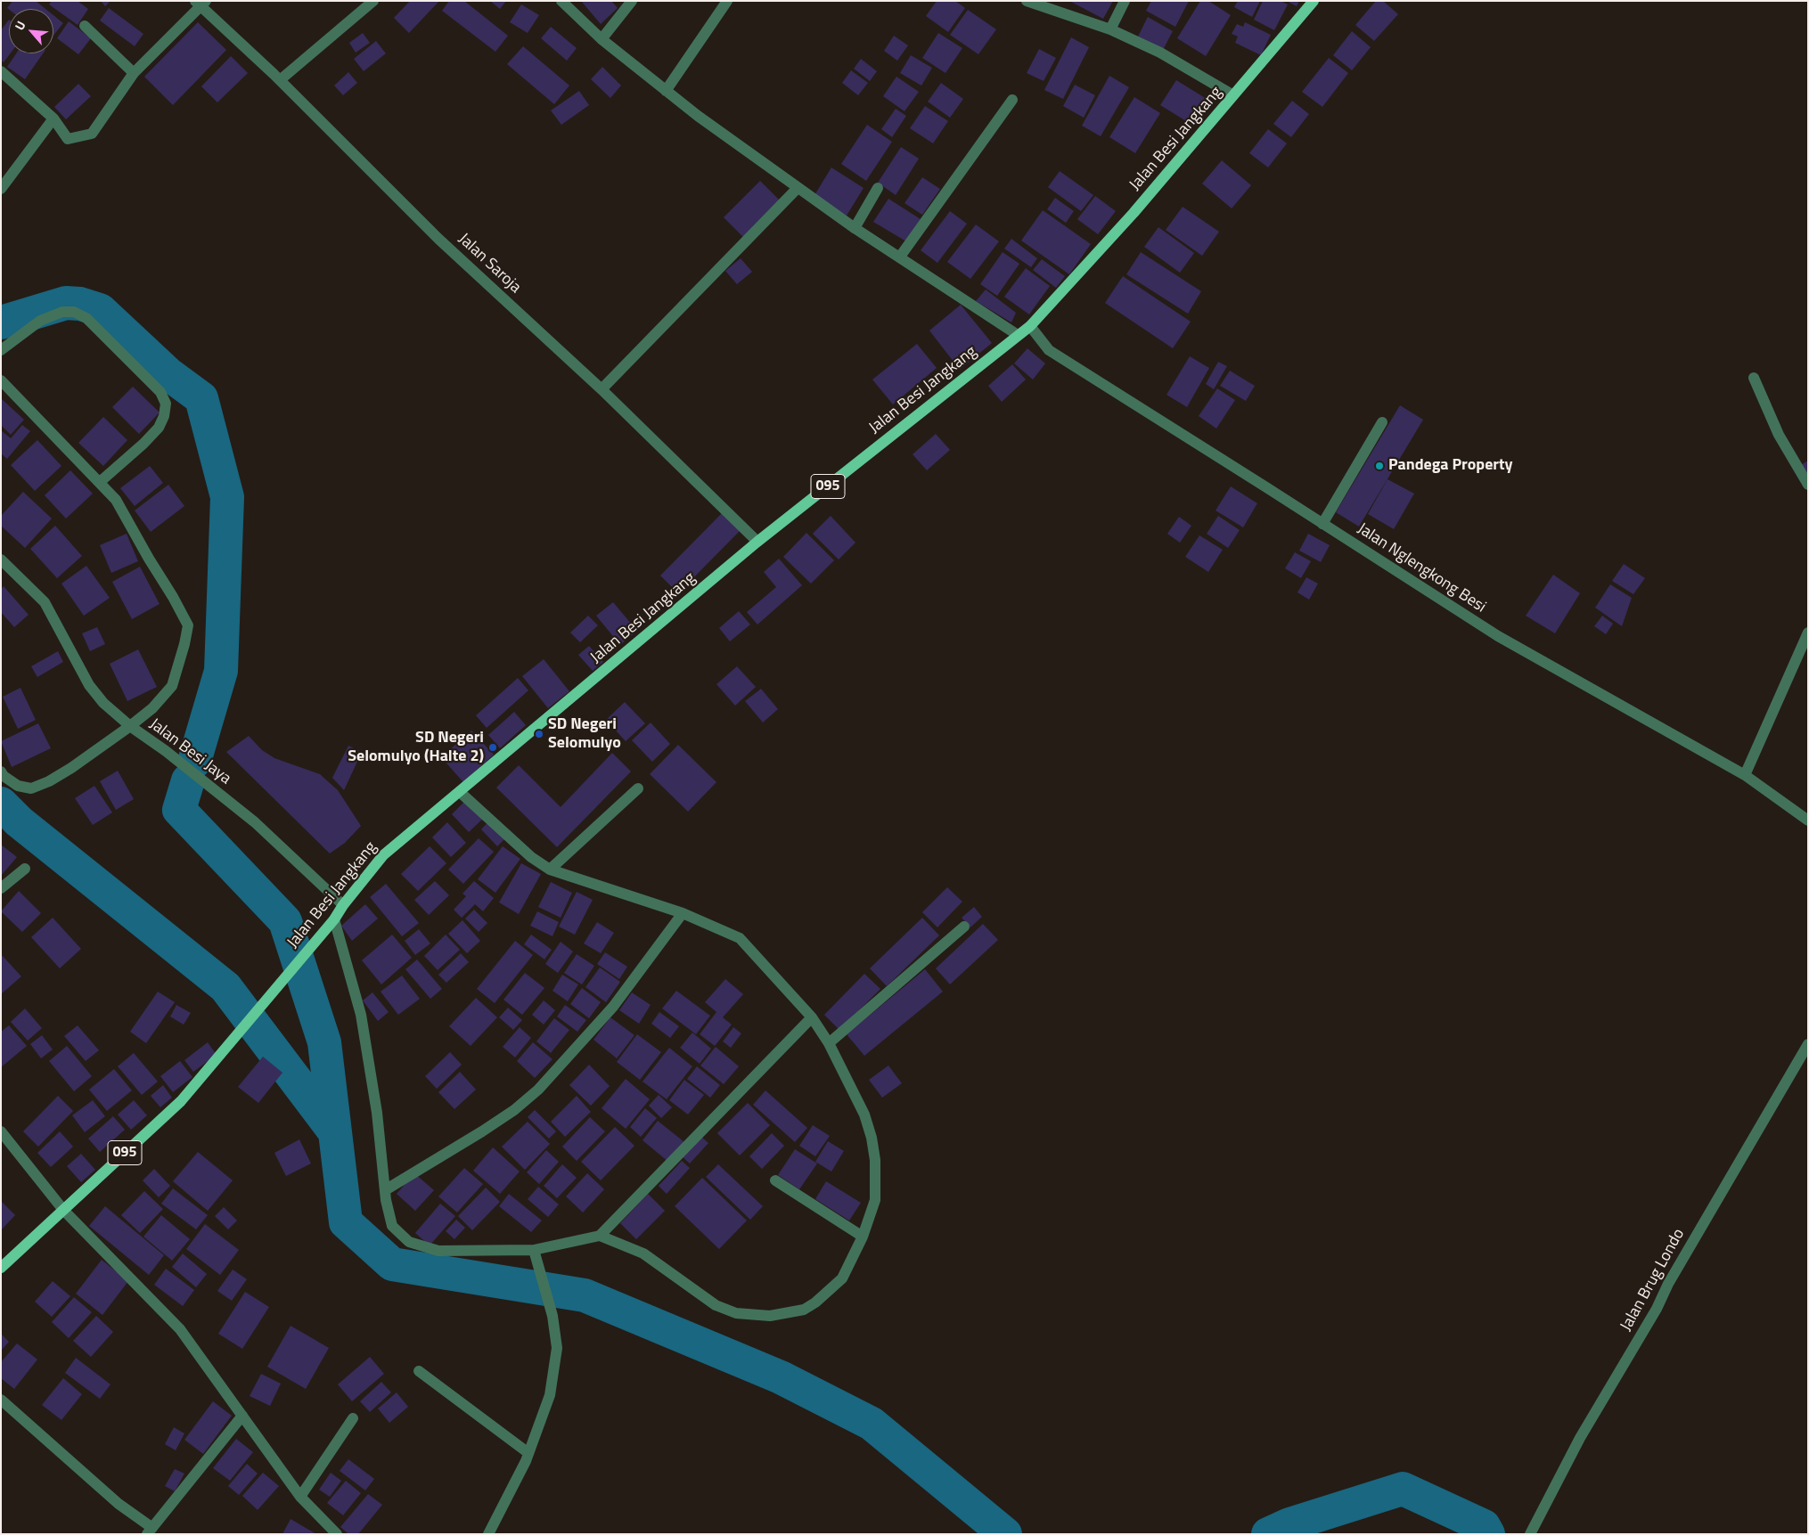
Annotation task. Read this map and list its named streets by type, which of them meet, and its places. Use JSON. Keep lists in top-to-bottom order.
{
  "streets": {
    "main road": ["Jalan Besi Jangkang", "095"],
    "street": [
      "Jalan Saroja",
      "Jalan Nglengkong Besi",
      "Jalan Besi Jaya",
      "Jalan Brug Londo"
    ]
  },
  "crossings": [
    ["Jalan Besi Jangkang", "Jalan Saroja"],
    ["Jalan Besi Jangkang", "Jalan Nglengkong Besi"],
    ["Jalan Besi Jangkang", "Jalan Besi Jaya"]
  ],
  "places": ["Pandega Property", "SD Negeri Selomulyo", "SD Negeri Selomulyo (Halte 2)"],
  "north": "top left"
}
